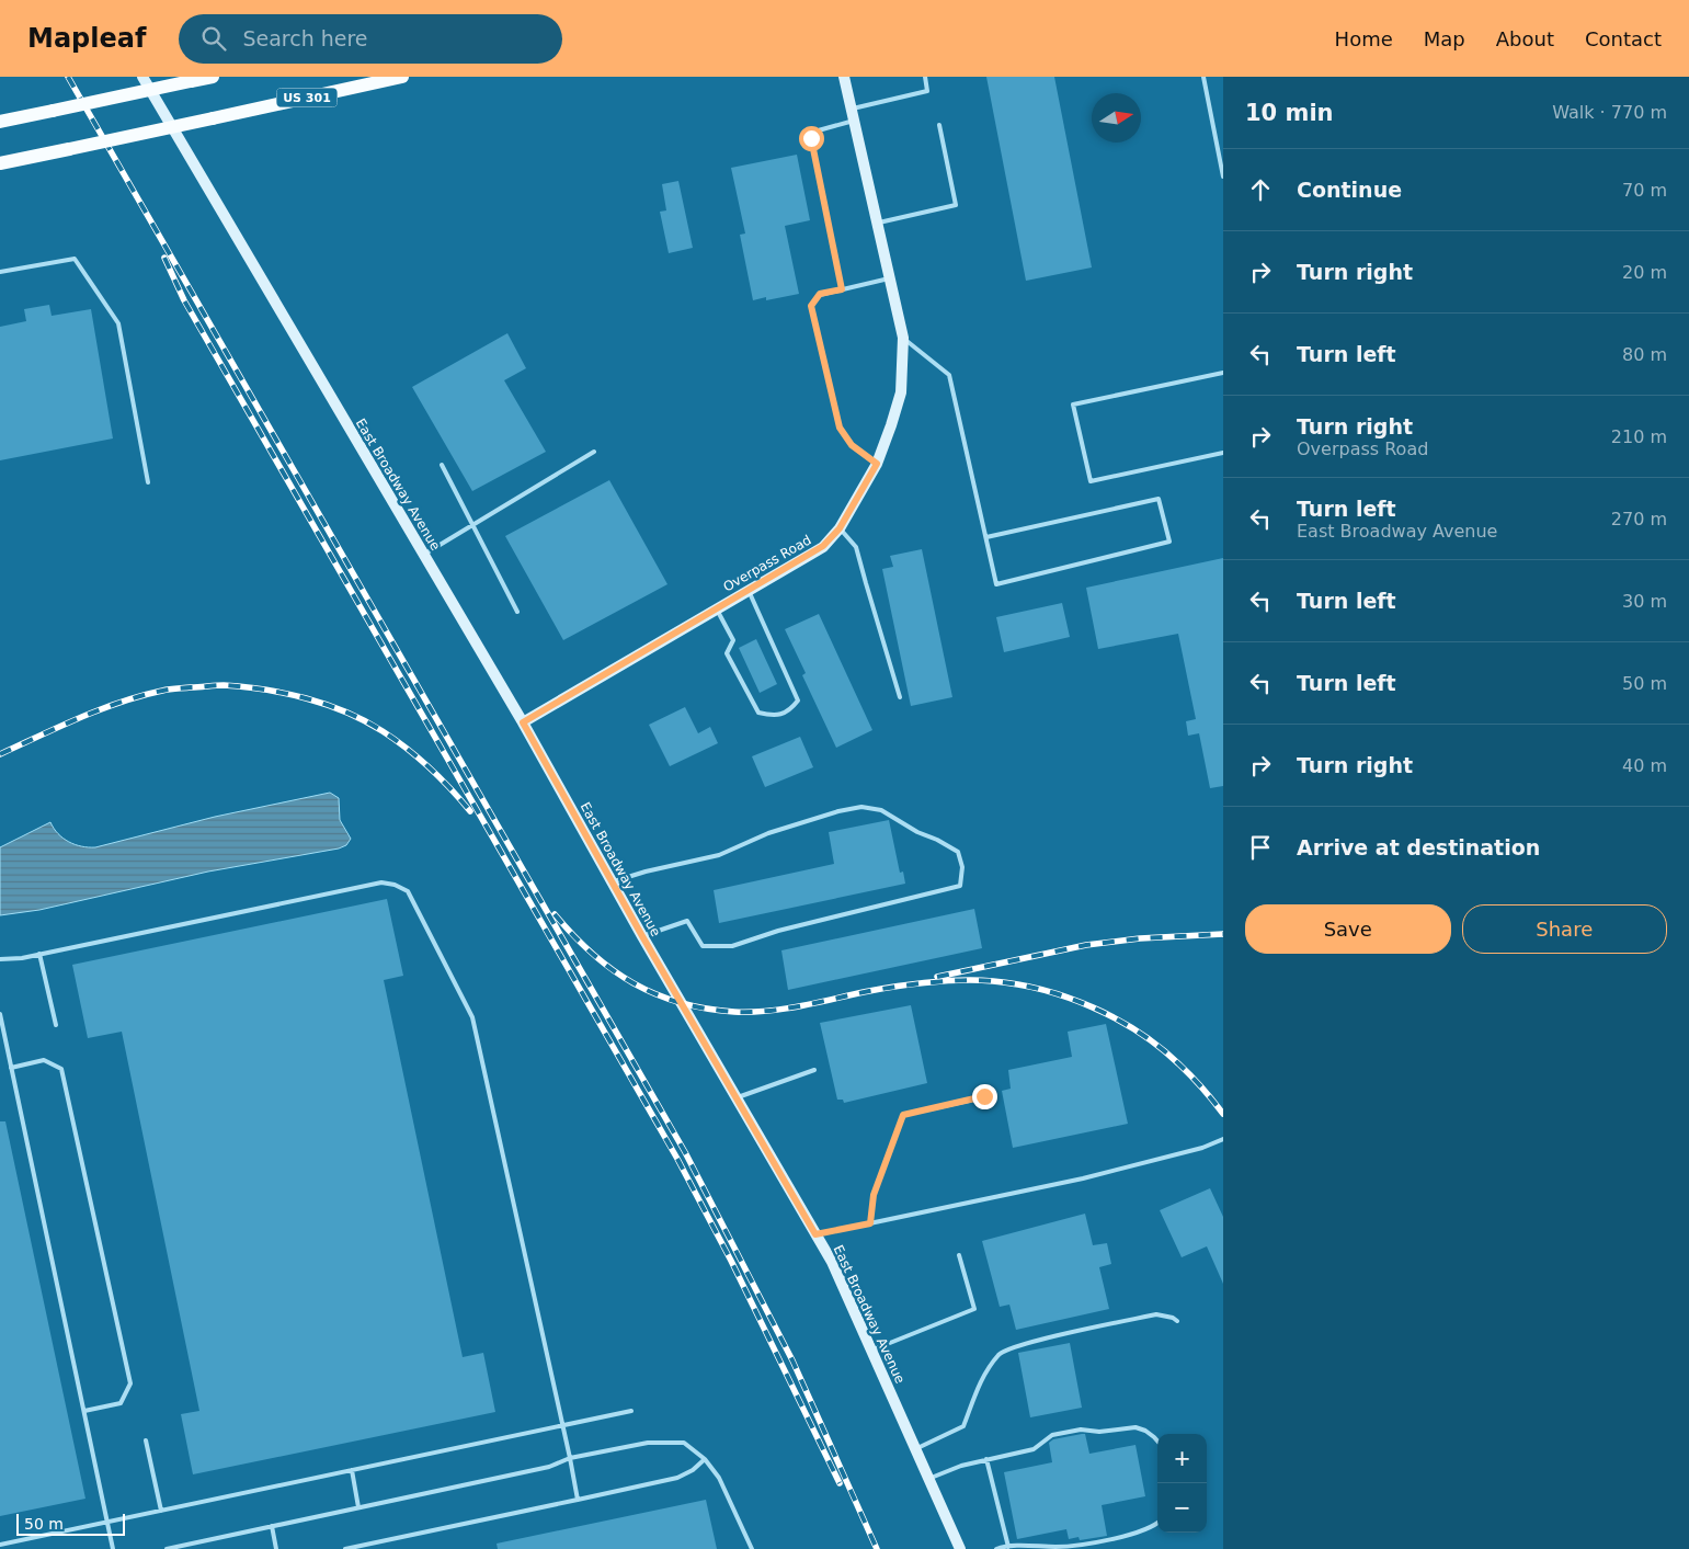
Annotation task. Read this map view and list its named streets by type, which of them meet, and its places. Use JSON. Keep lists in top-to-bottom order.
{
  "streets": {
    "main road": ["US 301", "East Broadway Avenue", "Overpass Road"]
  },
  "crossings": [
    ["East Broadway Avenue", "Overpass Road"]
  ],
  "scale_bar": "50 m",
  "north": "right",
  "page": {
    "header": "Mapleaf",
    "search": "Search here",
    "nav": [
      "Home",
      "Map",
      "About",
      "Contact"
    ],
    "heading": ["10 min", "Walk · 770 m"],
    "list": [
      ["Continue", "70 m"],
      ["Turn right", "20 m"],
      ["Turn left", "80 m"],
      ["Turn right", "Overpass Road", "210 m"],
      ["Turn left", "East Broadway Avenue", "270 m"],
      ["Turn left", "30 m"],
      ["Turn left", "50 m"],
      ["Turn right", "40 m"],
      "Arrive at destination"
    ],
    "buttons": ["Save", "Share"],
    "map_buttons": ["+", "−"],
    "scale": "50 m"
  }
}
